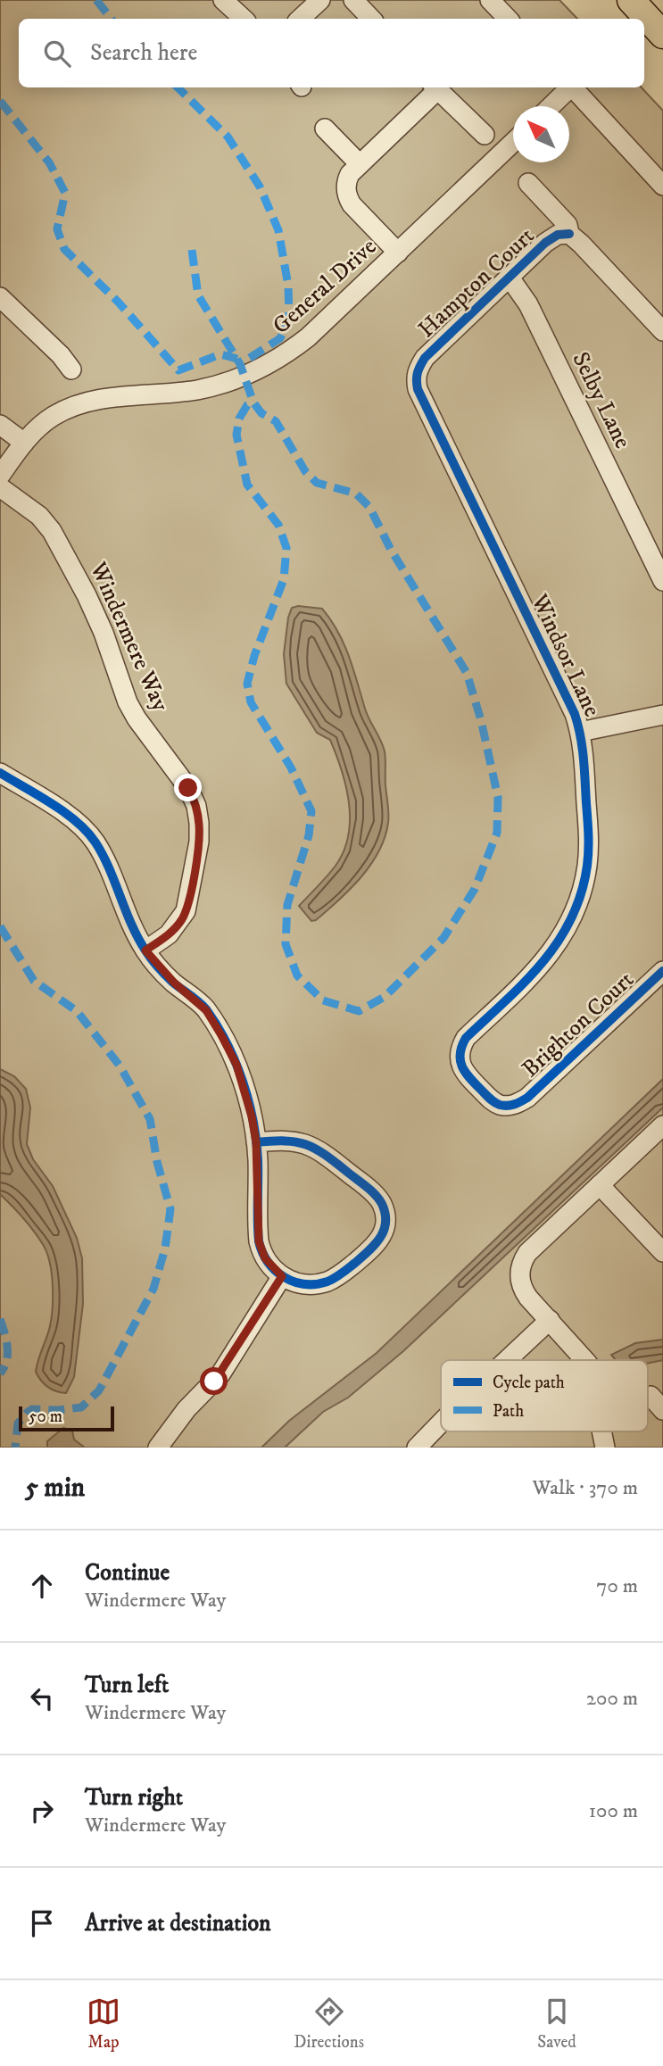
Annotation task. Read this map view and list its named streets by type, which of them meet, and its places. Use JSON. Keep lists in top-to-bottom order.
{
  "streets": {
    "street": [
      "Hampton Court",
      "General Drive",
      "Selby Lane",
      "Windermere Way",
      "Windsor Lane",
      "Brighton Court"
    ]
  },
  "crossings": [
    ["Hampton Court", "Selby Lane"],
    ["Hampton Court", "Windsor Lane"],
    ["Windsor Lane", "Brighton Court"]
  ],
  "legend": ["Cycle path", "Path"],
  "scale_bar": "50 m",
  "north": "top left",
  "page": {
    "search": "Search here",
    "scale": "50 m",
    "heading": ["5 min", "Walk · 370 m"],
    "list": [
      ["Continue", "Windermere Way", "70 m"],
      ["Turn left", "Windermere Way", "200 m"],
      ["Turn right", "Windermere Way", "100 m"],
      "Arrive at destination"
    ],
    "nav": ["Map", "Directions", "Saved"]
  }
}
